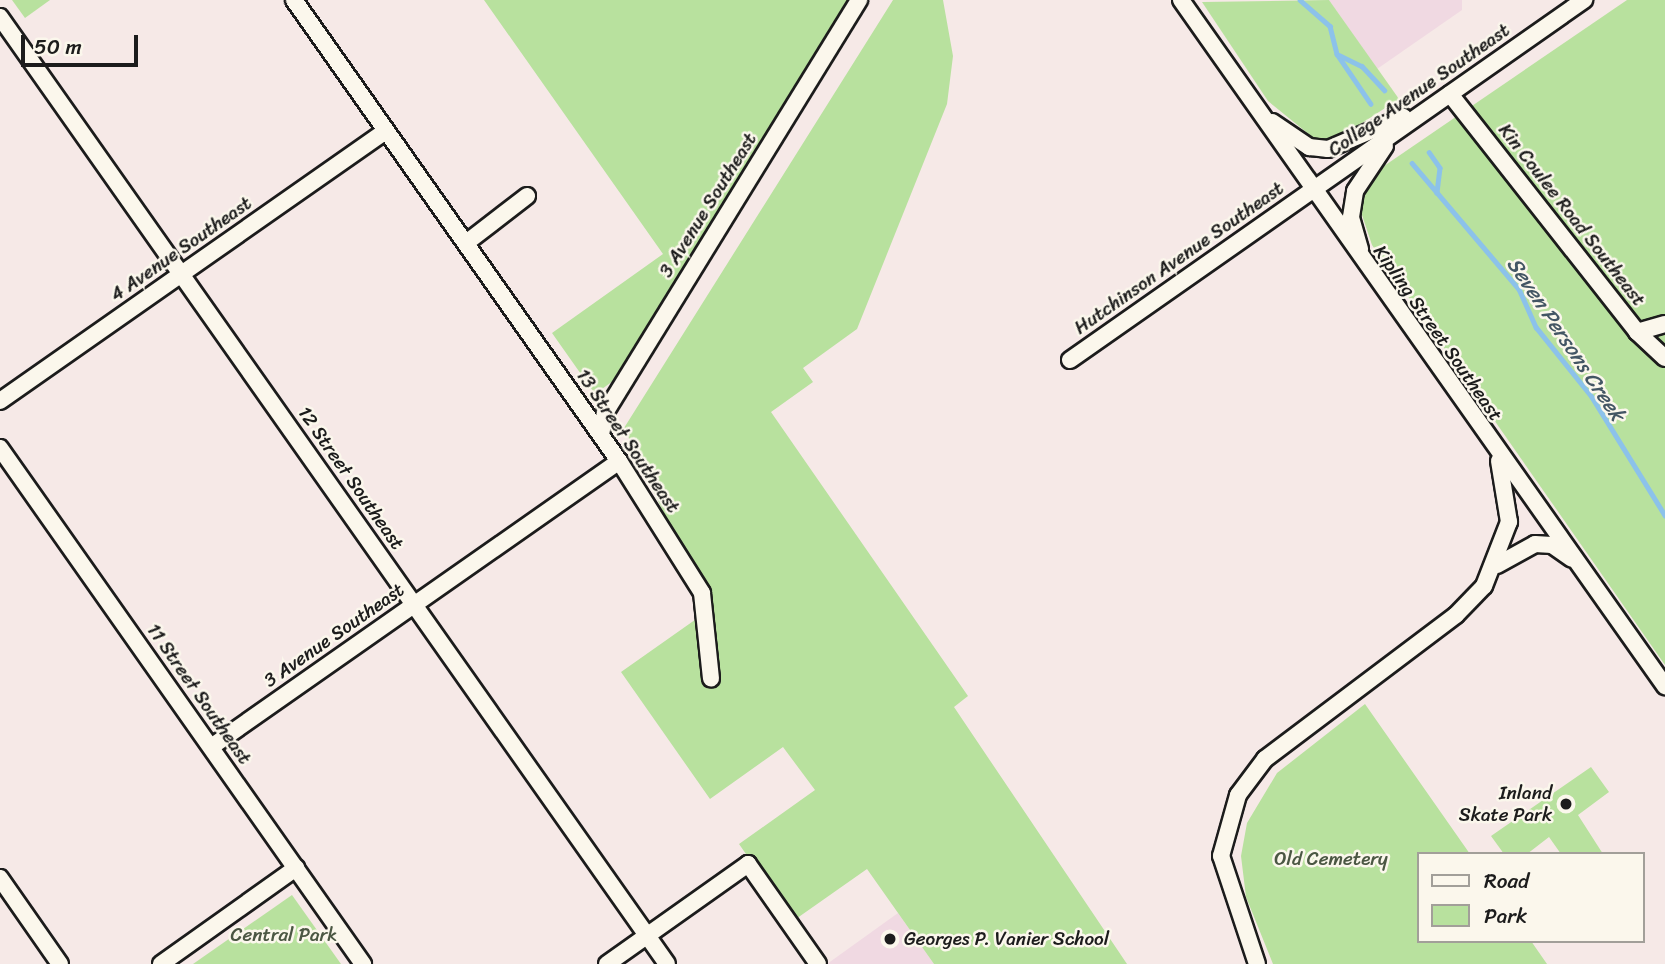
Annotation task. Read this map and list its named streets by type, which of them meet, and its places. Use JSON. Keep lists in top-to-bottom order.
{
  "streets": {
    "street": [
      "College Avenue Southeast",
      "3 Avenue Southeast",
      "Kin Coulee Road Southeast",
      "4 Avenue Southeast",
      "Hutchinson Avenue Southeast",
      "Kipling Street Southeast",
      "13 Street Southeast",
      "12 Street Southeast",
      "11 Street Southeast"
    ]
  },
  "crossings": [
    ["College Avenue Southeast", "Kin Coulee Road Southeast"],
    ["College Avenue Southeast", "Hutchinson Avenue Southeast"],
    ["College Avenue Southeast", "Kipling Street Southeast"],
    ["3 Avenue Southeast", "13 Street Southeast"],
    ["3 Avenue Southeast", "12 Street Southeast"],
    ["3 Avenue Southeast", "11 Street Southeast"],
    ["4 Avenue Southeast", "13 Street Southeast"],
    ["4 Avenue Southeast", "12 Street Southeast"],
    ["Hutchinson Avenue Southeast", "Kipling Street Southeast"]
  ],
  "water": ["Seven Persons Creek"],
  "parks": ["Old Cemetery", "Central Park"],
  "places": ["Inland Skate Park", "Georges P. Vanier School"],
  "legend": ["Road", "Park"],
  "scale_bar": "50 m"
}
